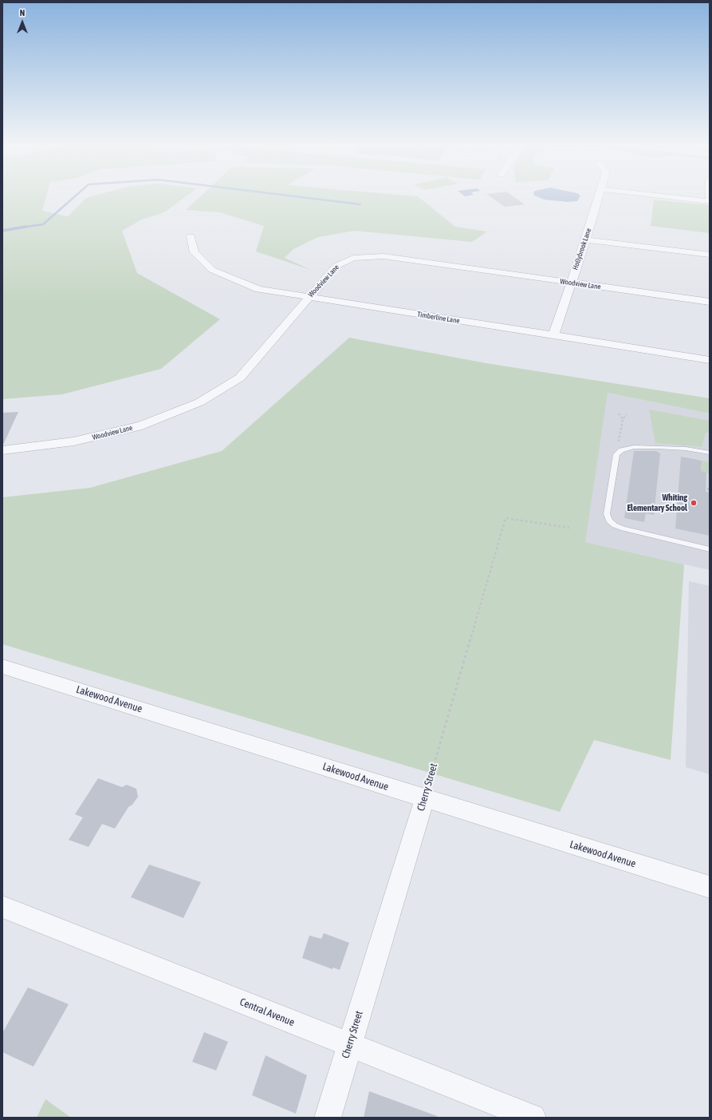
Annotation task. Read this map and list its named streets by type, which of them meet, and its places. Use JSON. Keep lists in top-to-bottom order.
{
  "streets": {
    "street": [
      "Hollybrook Lane",
      "Woodview Lane",
      "Timberline Lane",
      "Lakewood Avenue",
      "Cherry Street",
      "Central Avenue"
    ]
  },
  "crossings": [
    ["Hollybrook Lane", "Woodview Lane"],
    ["Hollybrook Lane", "Timberline Lane"],
    ["Woodview Lane", "Timberline Lane"],
    ["Lakewood Avenue", "Cherry Street"],
    ["Cherry Street", "Central Avenue"]
  ],
  "places": ["Whiting Elementary School"],
  "north": "top"
}
